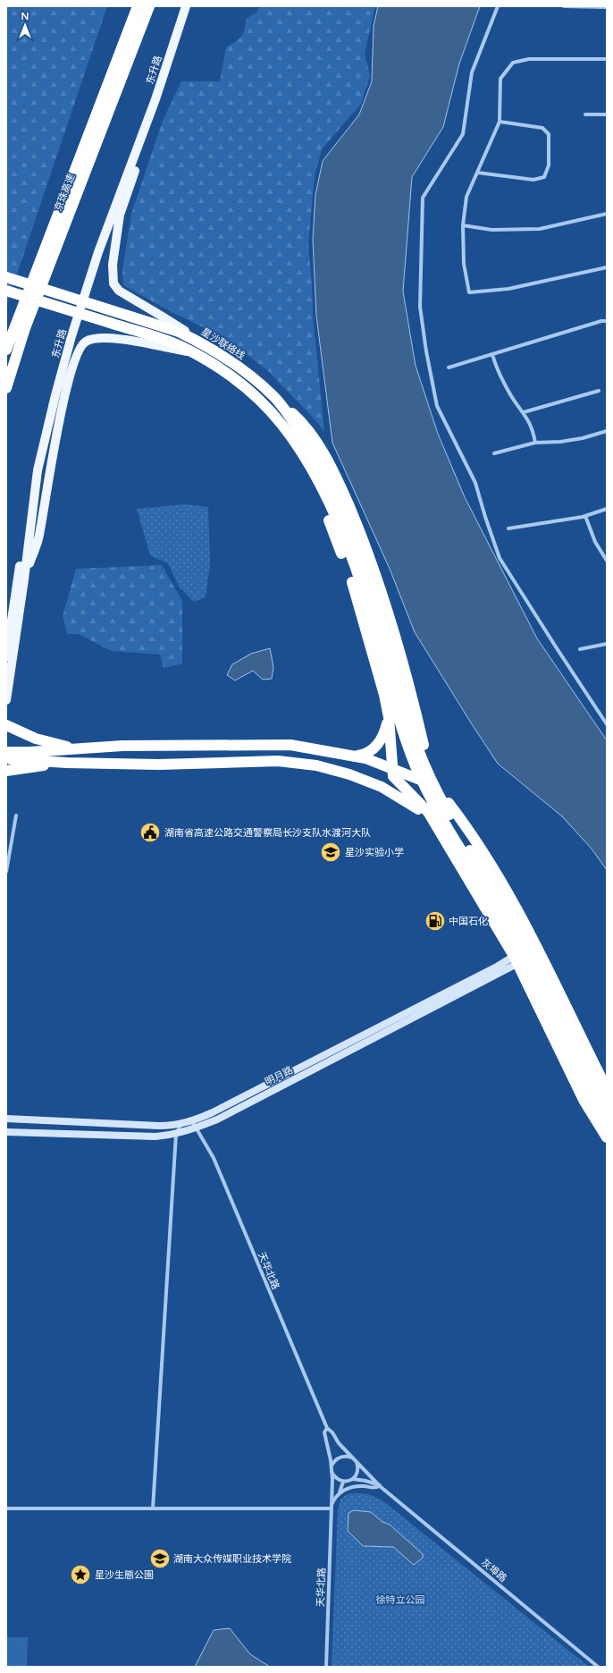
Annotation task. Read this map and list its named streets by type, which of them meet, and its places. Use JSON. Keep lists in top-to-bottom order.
{
  "streets": {
    "highway": ["京珠高速", "星沙联络线"],
    "main road": ["东升路"],
    "street": ["明月路", "天华北路", "灰埠路"]
  },
  "crossings": [
    ["明月路", "天华北路"]
  ],
  "parks": ["徐特立公园"],
  "places": {
    "public building": ["湖南省高速公路交通警察局长沙支队水渡河大队"],
    "school or university": ["星沙实验小学", "湖南大众传媒职业技术学院"],
    "fuel station": ["中国石化"],
    "place": ["星沙生態公園"]
  },
  "north": "top"
}
